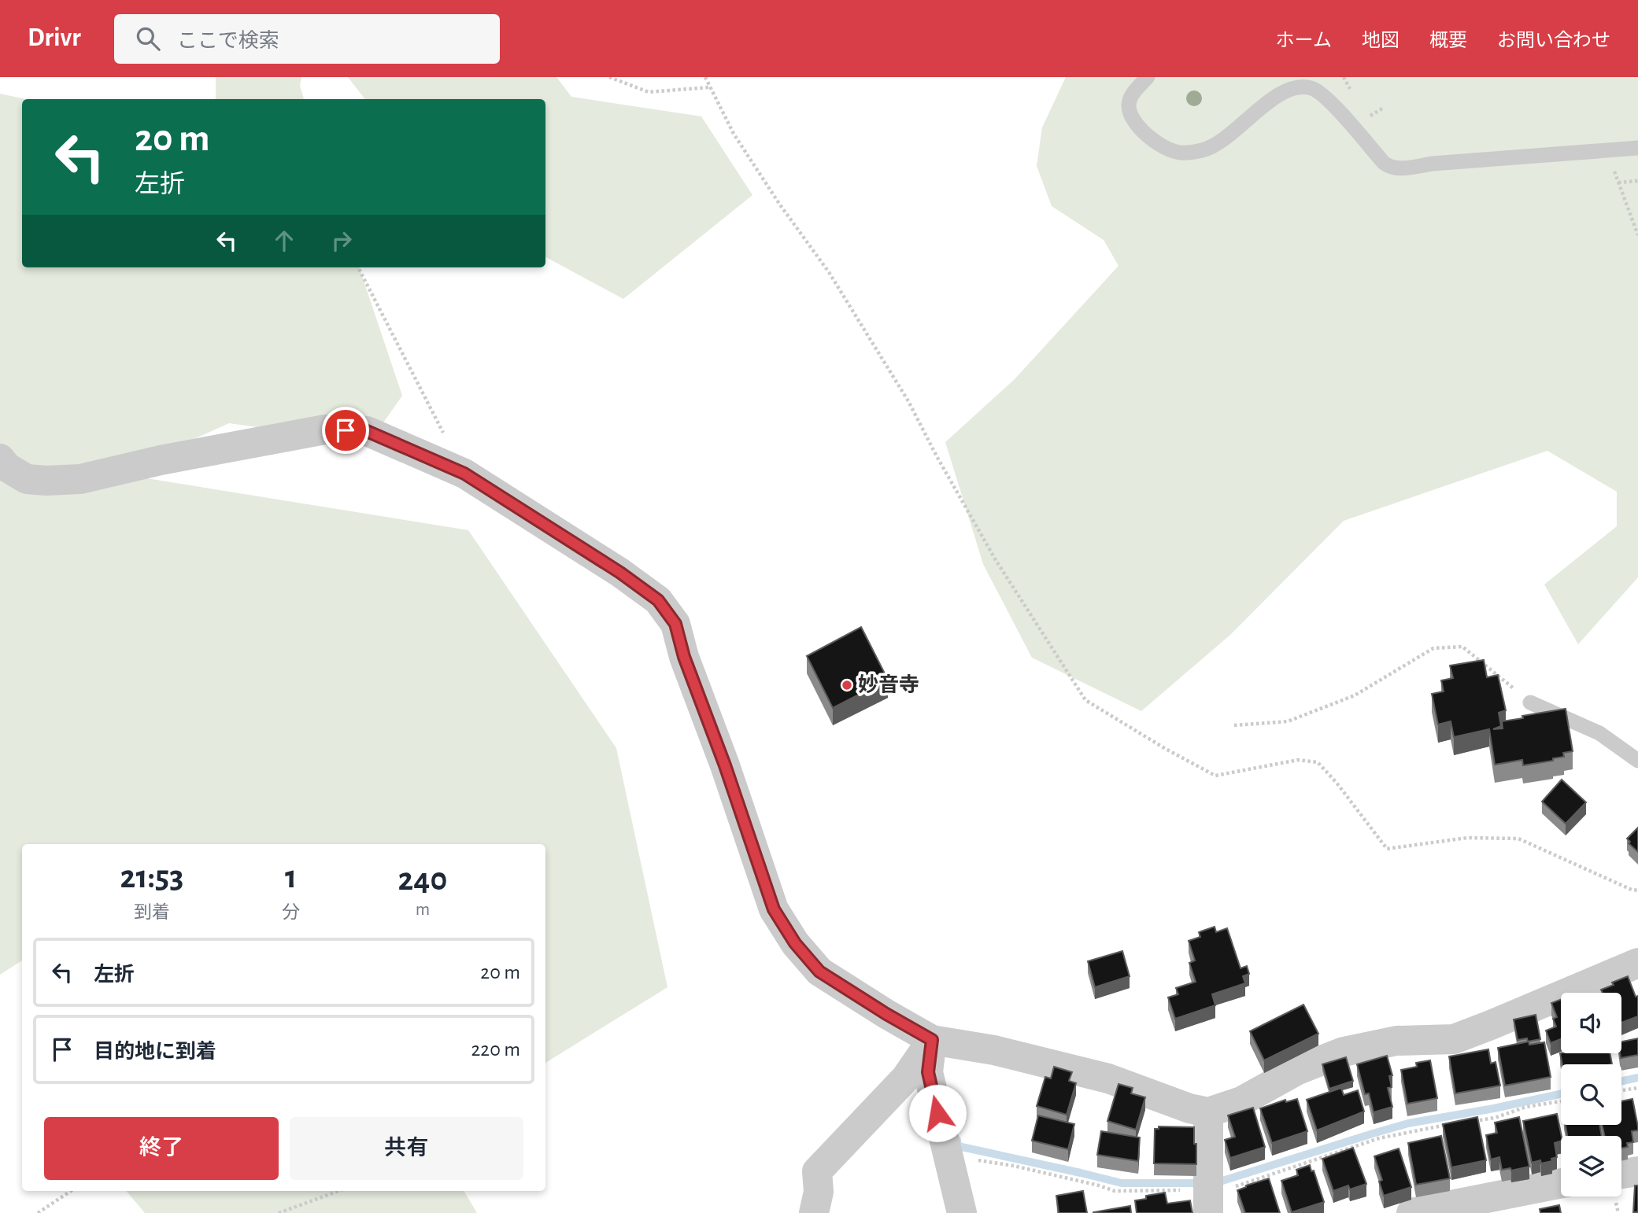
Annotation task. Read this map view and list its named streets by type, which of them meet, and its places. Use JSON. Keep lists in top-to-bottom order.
{
  "places": ["妙音寺"],
  "page": {
    "header": "Drivr",
    "search": "ここで検索",
    "nav": [
      "ホーム",
      "地図",
      "概要",
      "お問い合わせ"
    ],
    "turn": ["20 m", "左折"],
    "eta": [
      "21:53",
      "到着",
      "1",
      "分",
      "240",
      "m"
    ],
    "list": [
      {
        "name": "左折",
        "value": "20 m"
      },
      {
        "name": "目的地に到着",
        "value": "220 m"
      }
    ],
    "buttons": ["終了", "共有"]
  }
}
